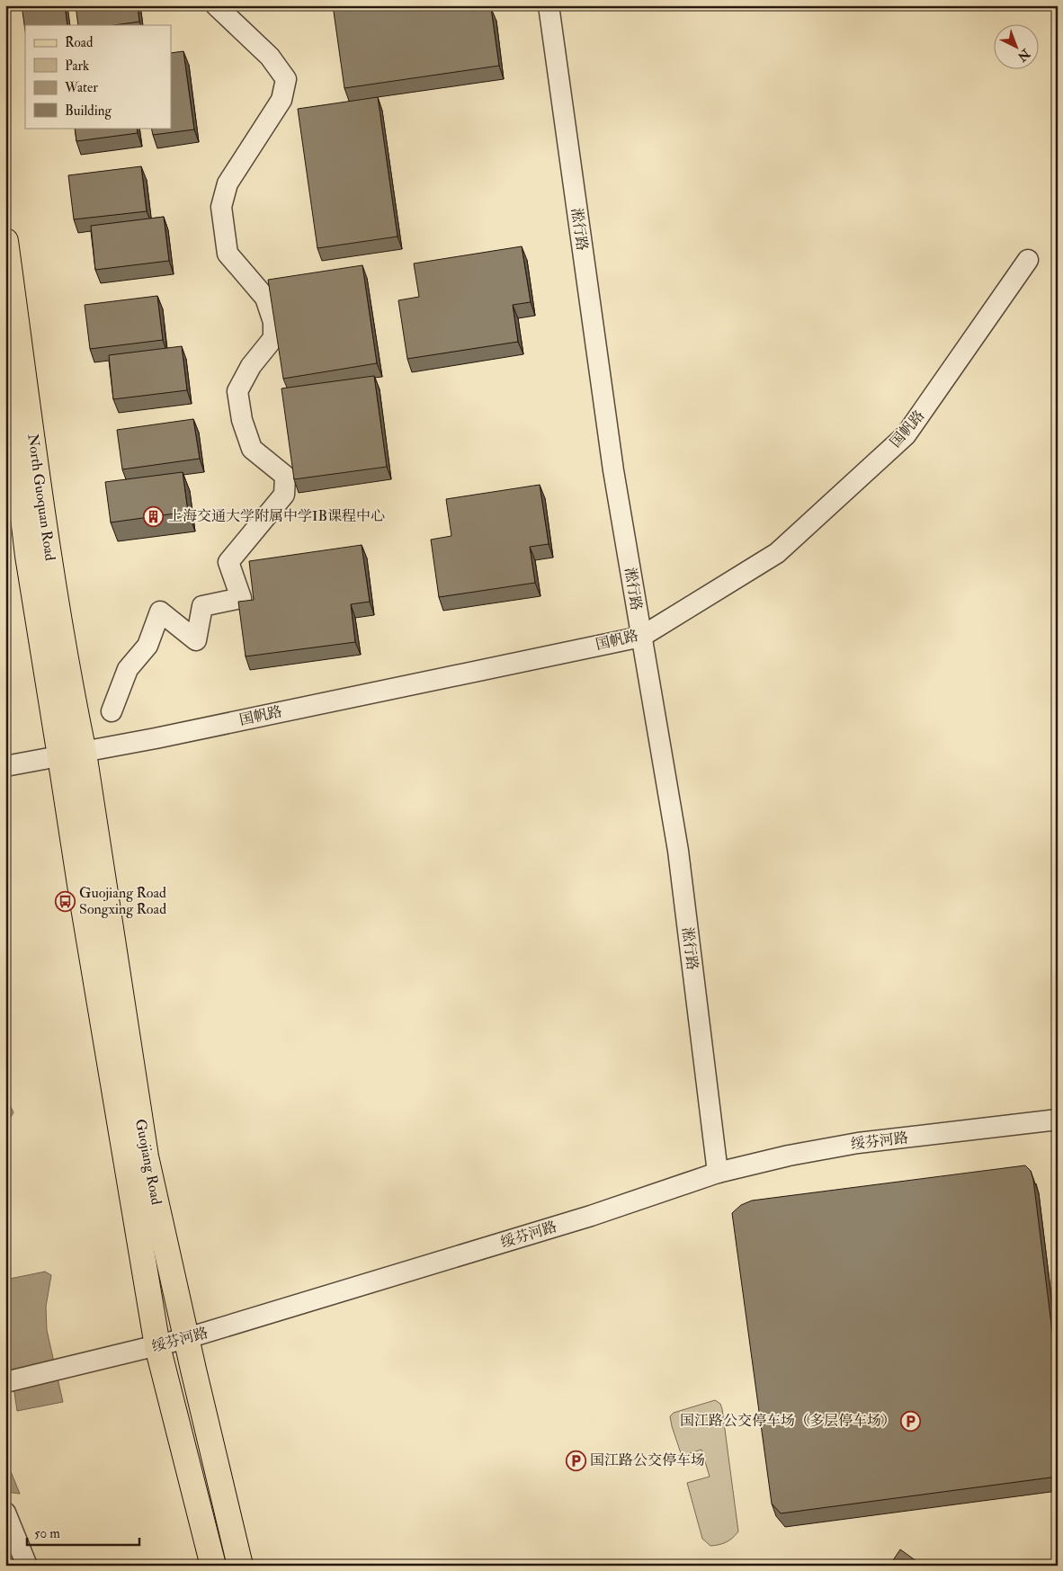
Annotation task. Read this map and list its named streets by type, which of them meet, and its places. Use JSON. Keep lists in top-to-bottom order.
{
  "streets": {
    "main road": ["North Guoquan Road", "Guojiang Road"],
    "street": ["淞行路", "国帆路", "绥芬河路"]
  },
  "crossings": [
    ["淞行路", "国帆路"],
    ["淞行路", "绥芬河路"],
    ["国帆路", "North Guoquan Road"],
    ["国帆路", "Guojiang Road"],
    ["North Guoquan Road", "Guojiang Road"],
    ["绥芬河路", "Guojiang Road"]
  ],
  "places": {
    "building": ["上海交通大学附属中学IB课程中心"],
    "bus stop": ["Guojiang Road Songxing Road"],
    "parking": ["国江路公交停车场（多层停车场）", "国江路公交停车场"]
  },
  "legend": [
    "Road",
    "Park",
    "Water",
    "Building"
  ],
  "scale_bar": "50 m",
  "north": "bottom right"
}
